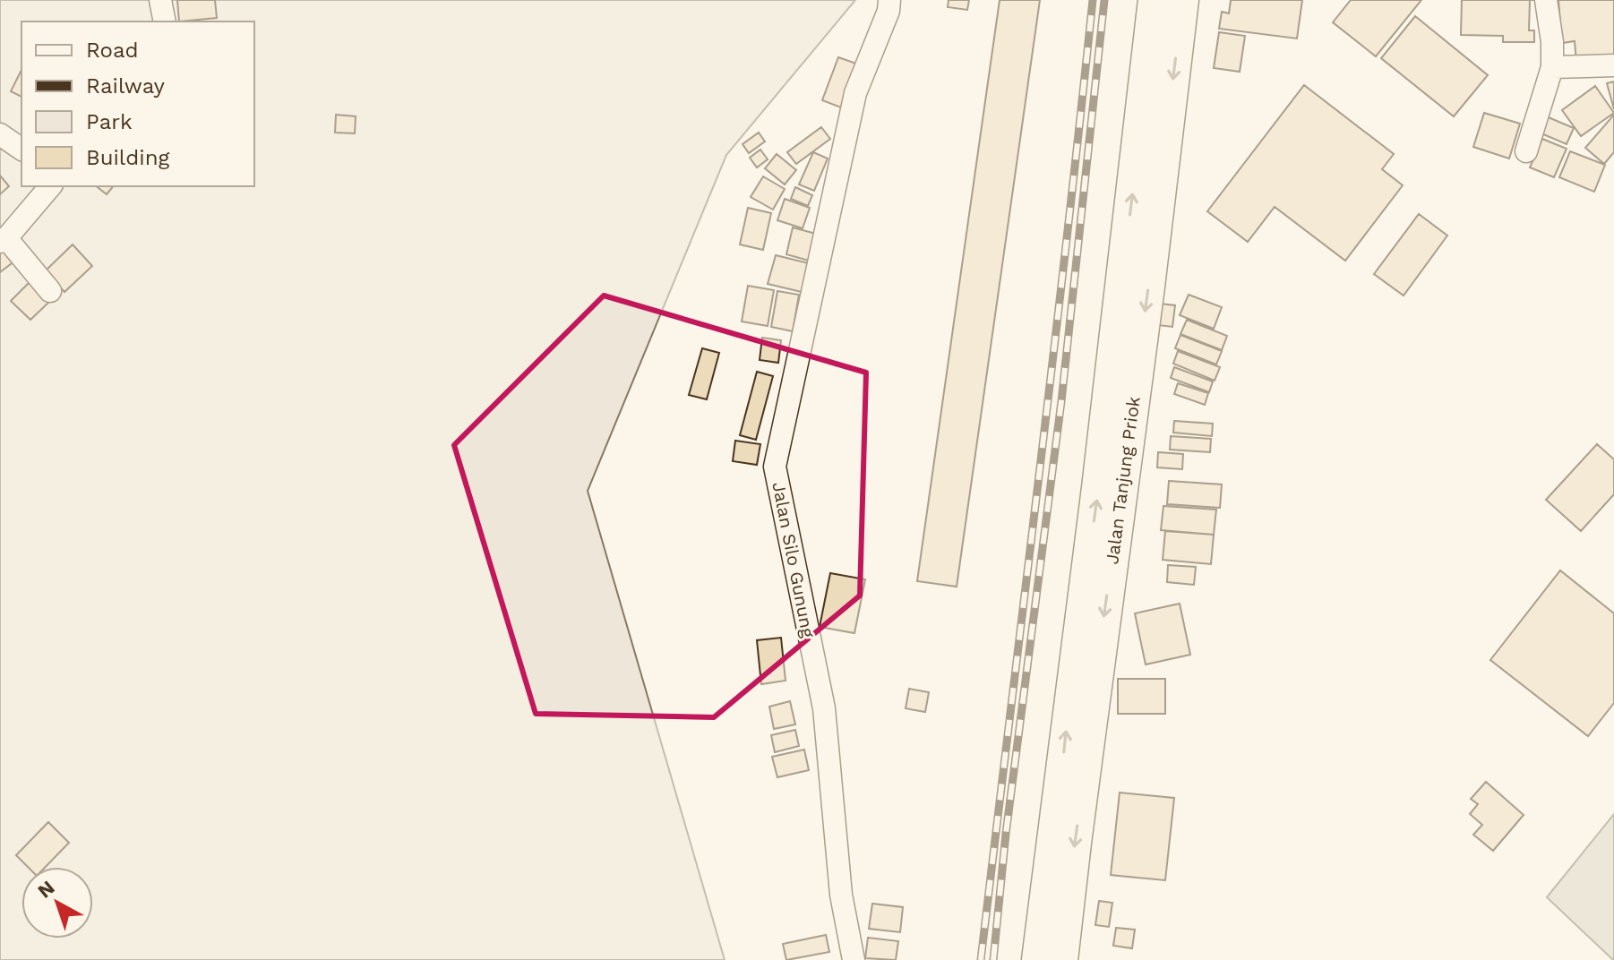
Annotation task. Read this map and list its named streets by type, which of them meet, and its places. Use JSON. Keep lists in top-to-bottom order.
{
  "streets": {
    "highway": ["Jalan Tanjung Priok"],
    "street": ["Jalan Silo Gunung"]
  },
  "legend": [
    "Road",
    "Railway",
    "Park",
    "Building"
  ],
  "north": "top left"
}
